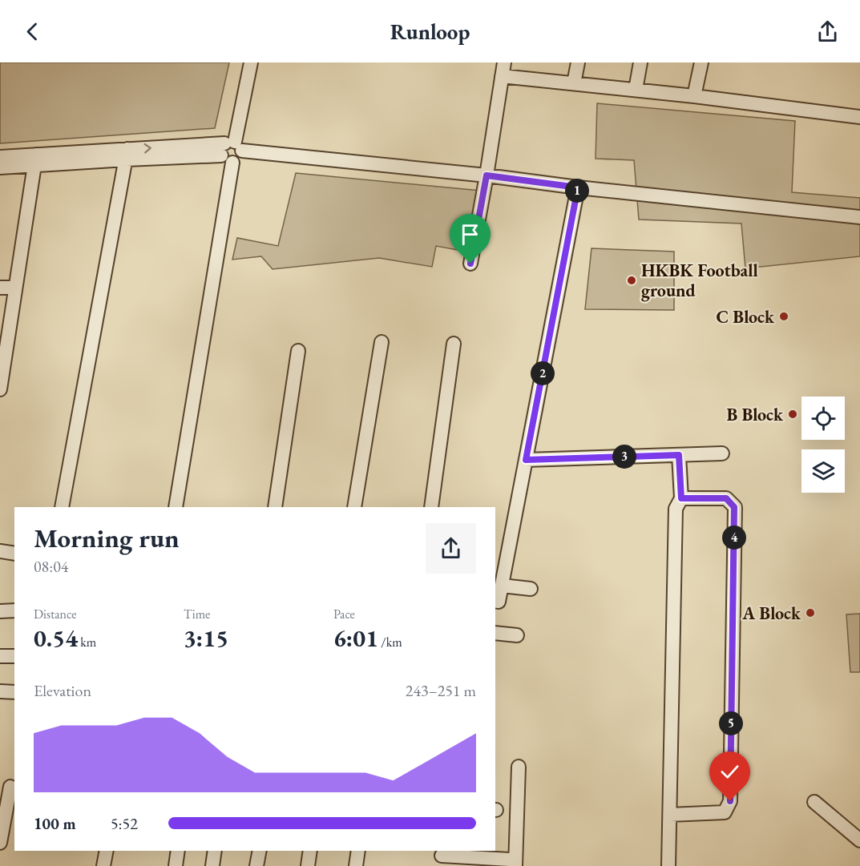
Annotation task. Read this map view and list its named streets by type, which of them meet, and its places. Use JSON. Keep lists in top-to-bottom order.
{
  "places": [
    "HKBK Football ground",
    "C Block",
    "B Block",
    "A Block"
  ],
  "page": {
    "header": "Runloop",
    "pins": [
      "1",
      "2",
      "3",
      "4",
      "5"
    ],
    "heading": ["Morning run", "08:04"],
    "stats": [
      ["Distance", "0.54 km"],
      ["Time", "3:15"],
      ["Pace", "6:01 /km"]
    ],
    "chart": ["Elevation", "243–251 m"],
    "list": [
      {
        "name": "100 m",
        "note": "5:52"
      }
    ]
  }
}
